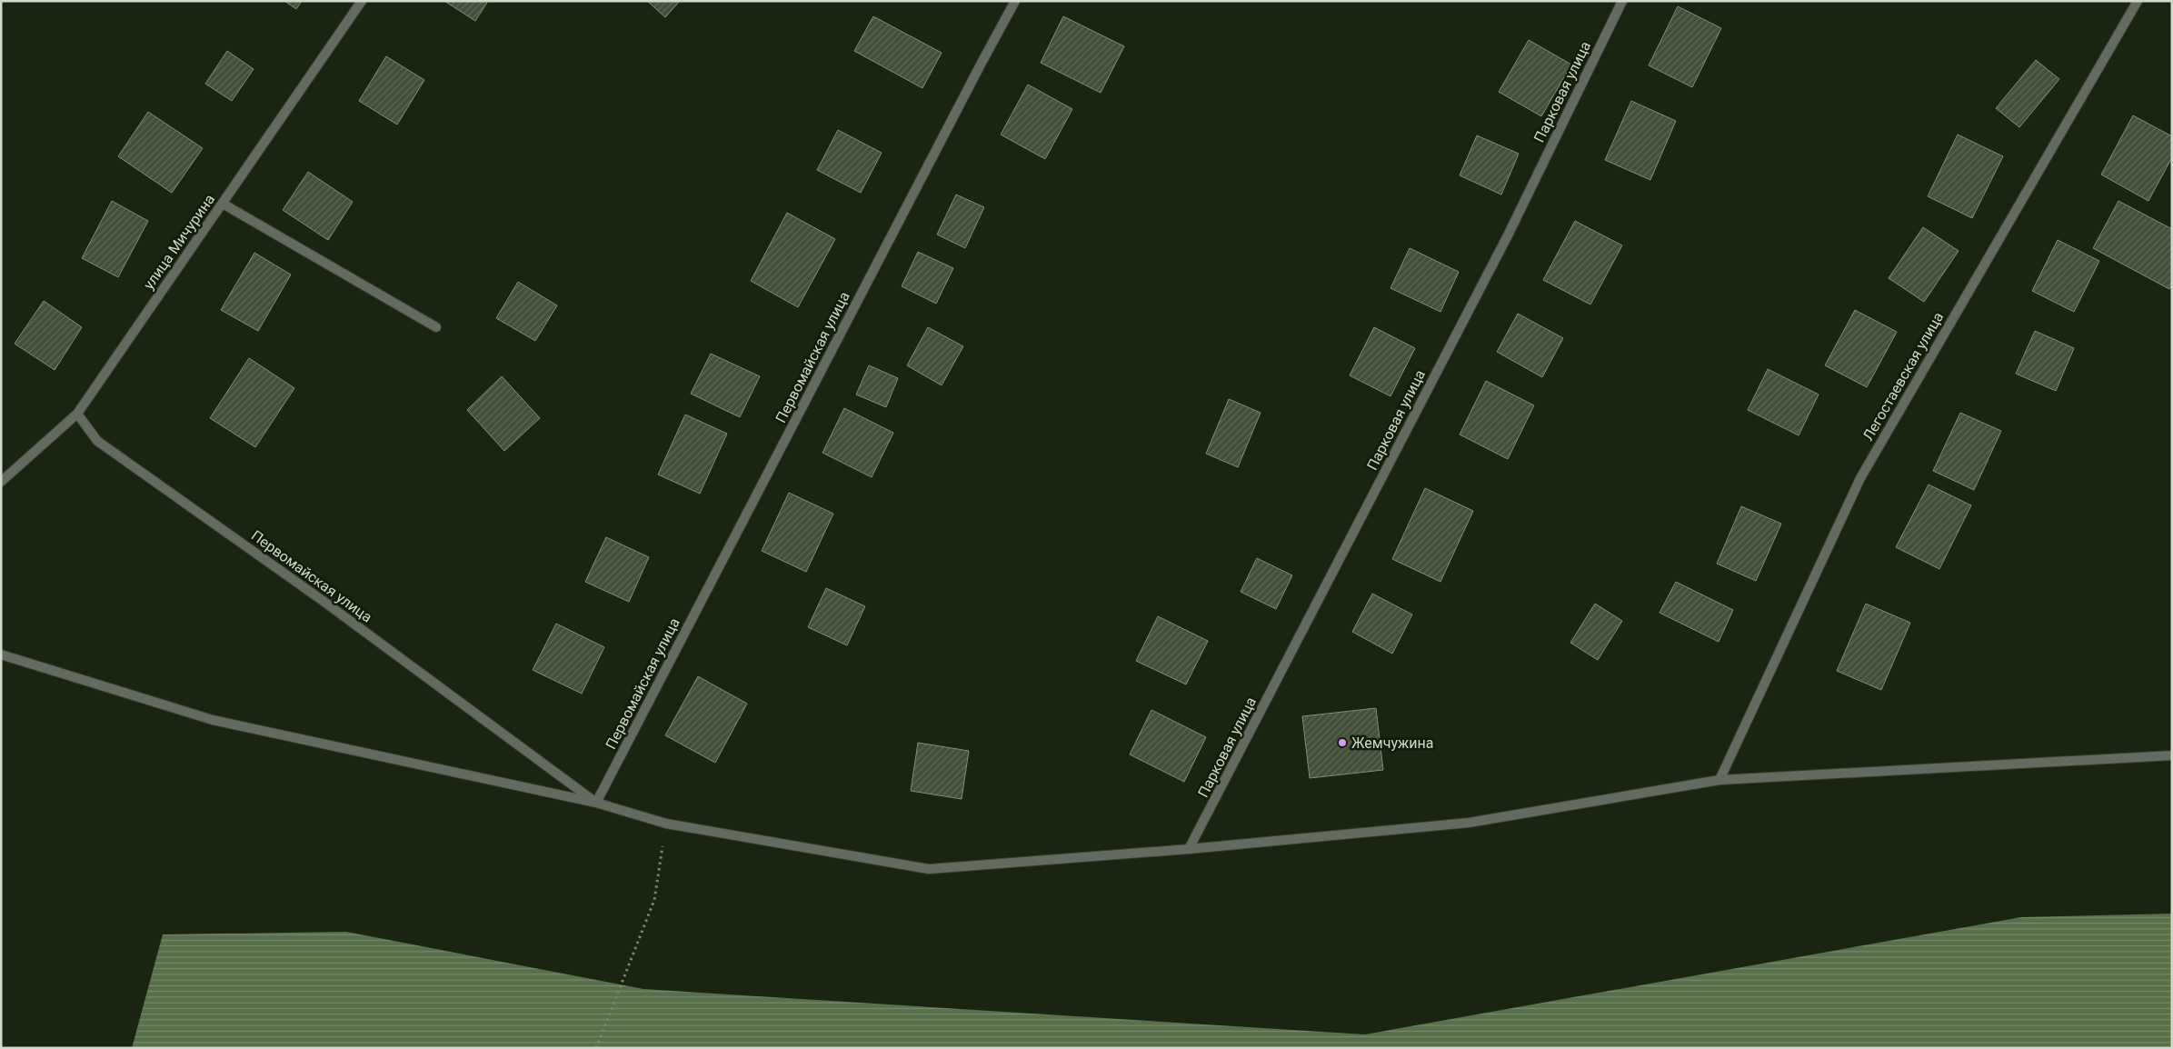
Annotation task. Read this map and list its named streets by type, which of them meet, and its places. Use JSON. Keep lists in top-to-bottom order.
{
  "streets": {
    "street": [
      "Парковая улица",
      "улица Мичурина",
      "Первомайская улица",
      "Легостаевская улица"
    ]
  },
  "crossings": [
    ["улица Мичурина", "Первомайская улица"]
  ],
  "places": ["Жемчужина"]
}
